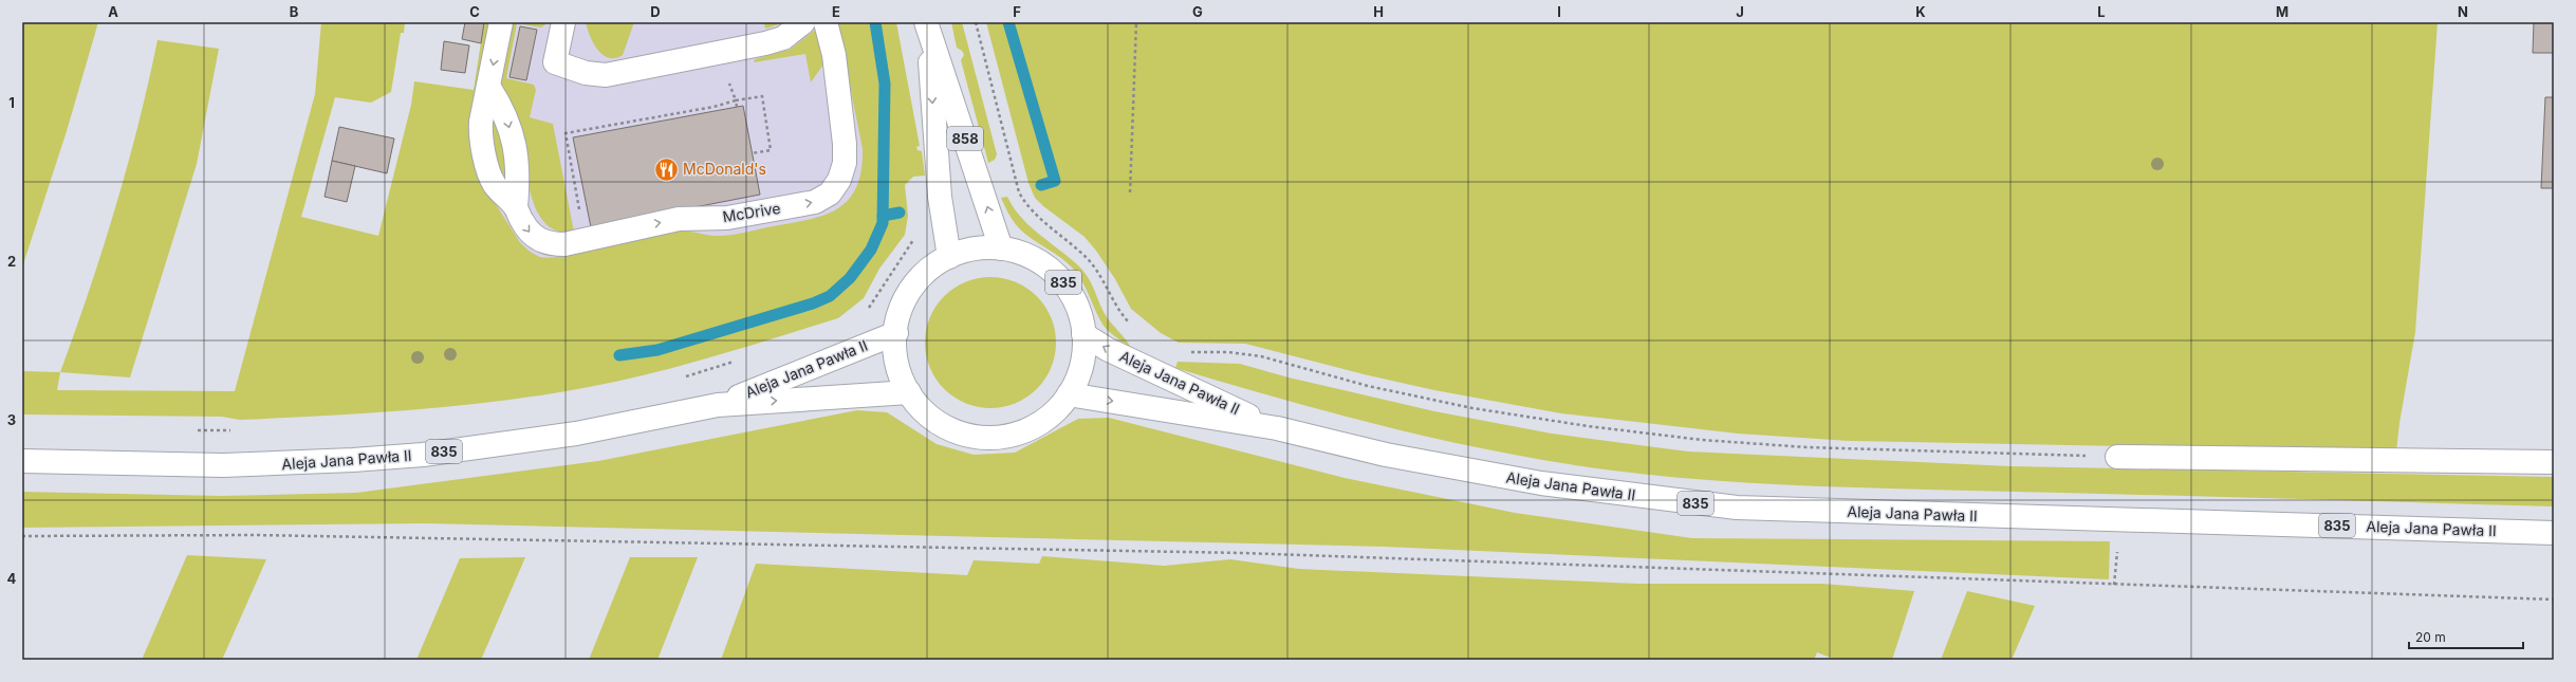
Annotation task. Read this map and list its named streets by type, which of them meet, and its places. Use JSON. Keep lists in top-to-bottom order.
{
  "streets": {
    "main road": [
      "858",
      "McDrive",
      "835",
      "Aleja Jana Pawła II"
    ]
  },
  "crossings": [
    ["858", "835"],
    ["835", "Aleja Jana Pawła II"]
  ],
  "places": {
    "restaurant": ["McDonald's"]
  },
  "scale_bar": "20 m",
  "grid": {
    "columns": [
      "A",
      "B",
      "C",
      "D",
      "E",
      "F",
      "G",
      "H",
      "I",
      "J",
      "K",
      "L",
      "M",
      "N"
    ],
    "rows": [
      "1",
      "2",
      "3",
      "4"
    ]
  }
}
